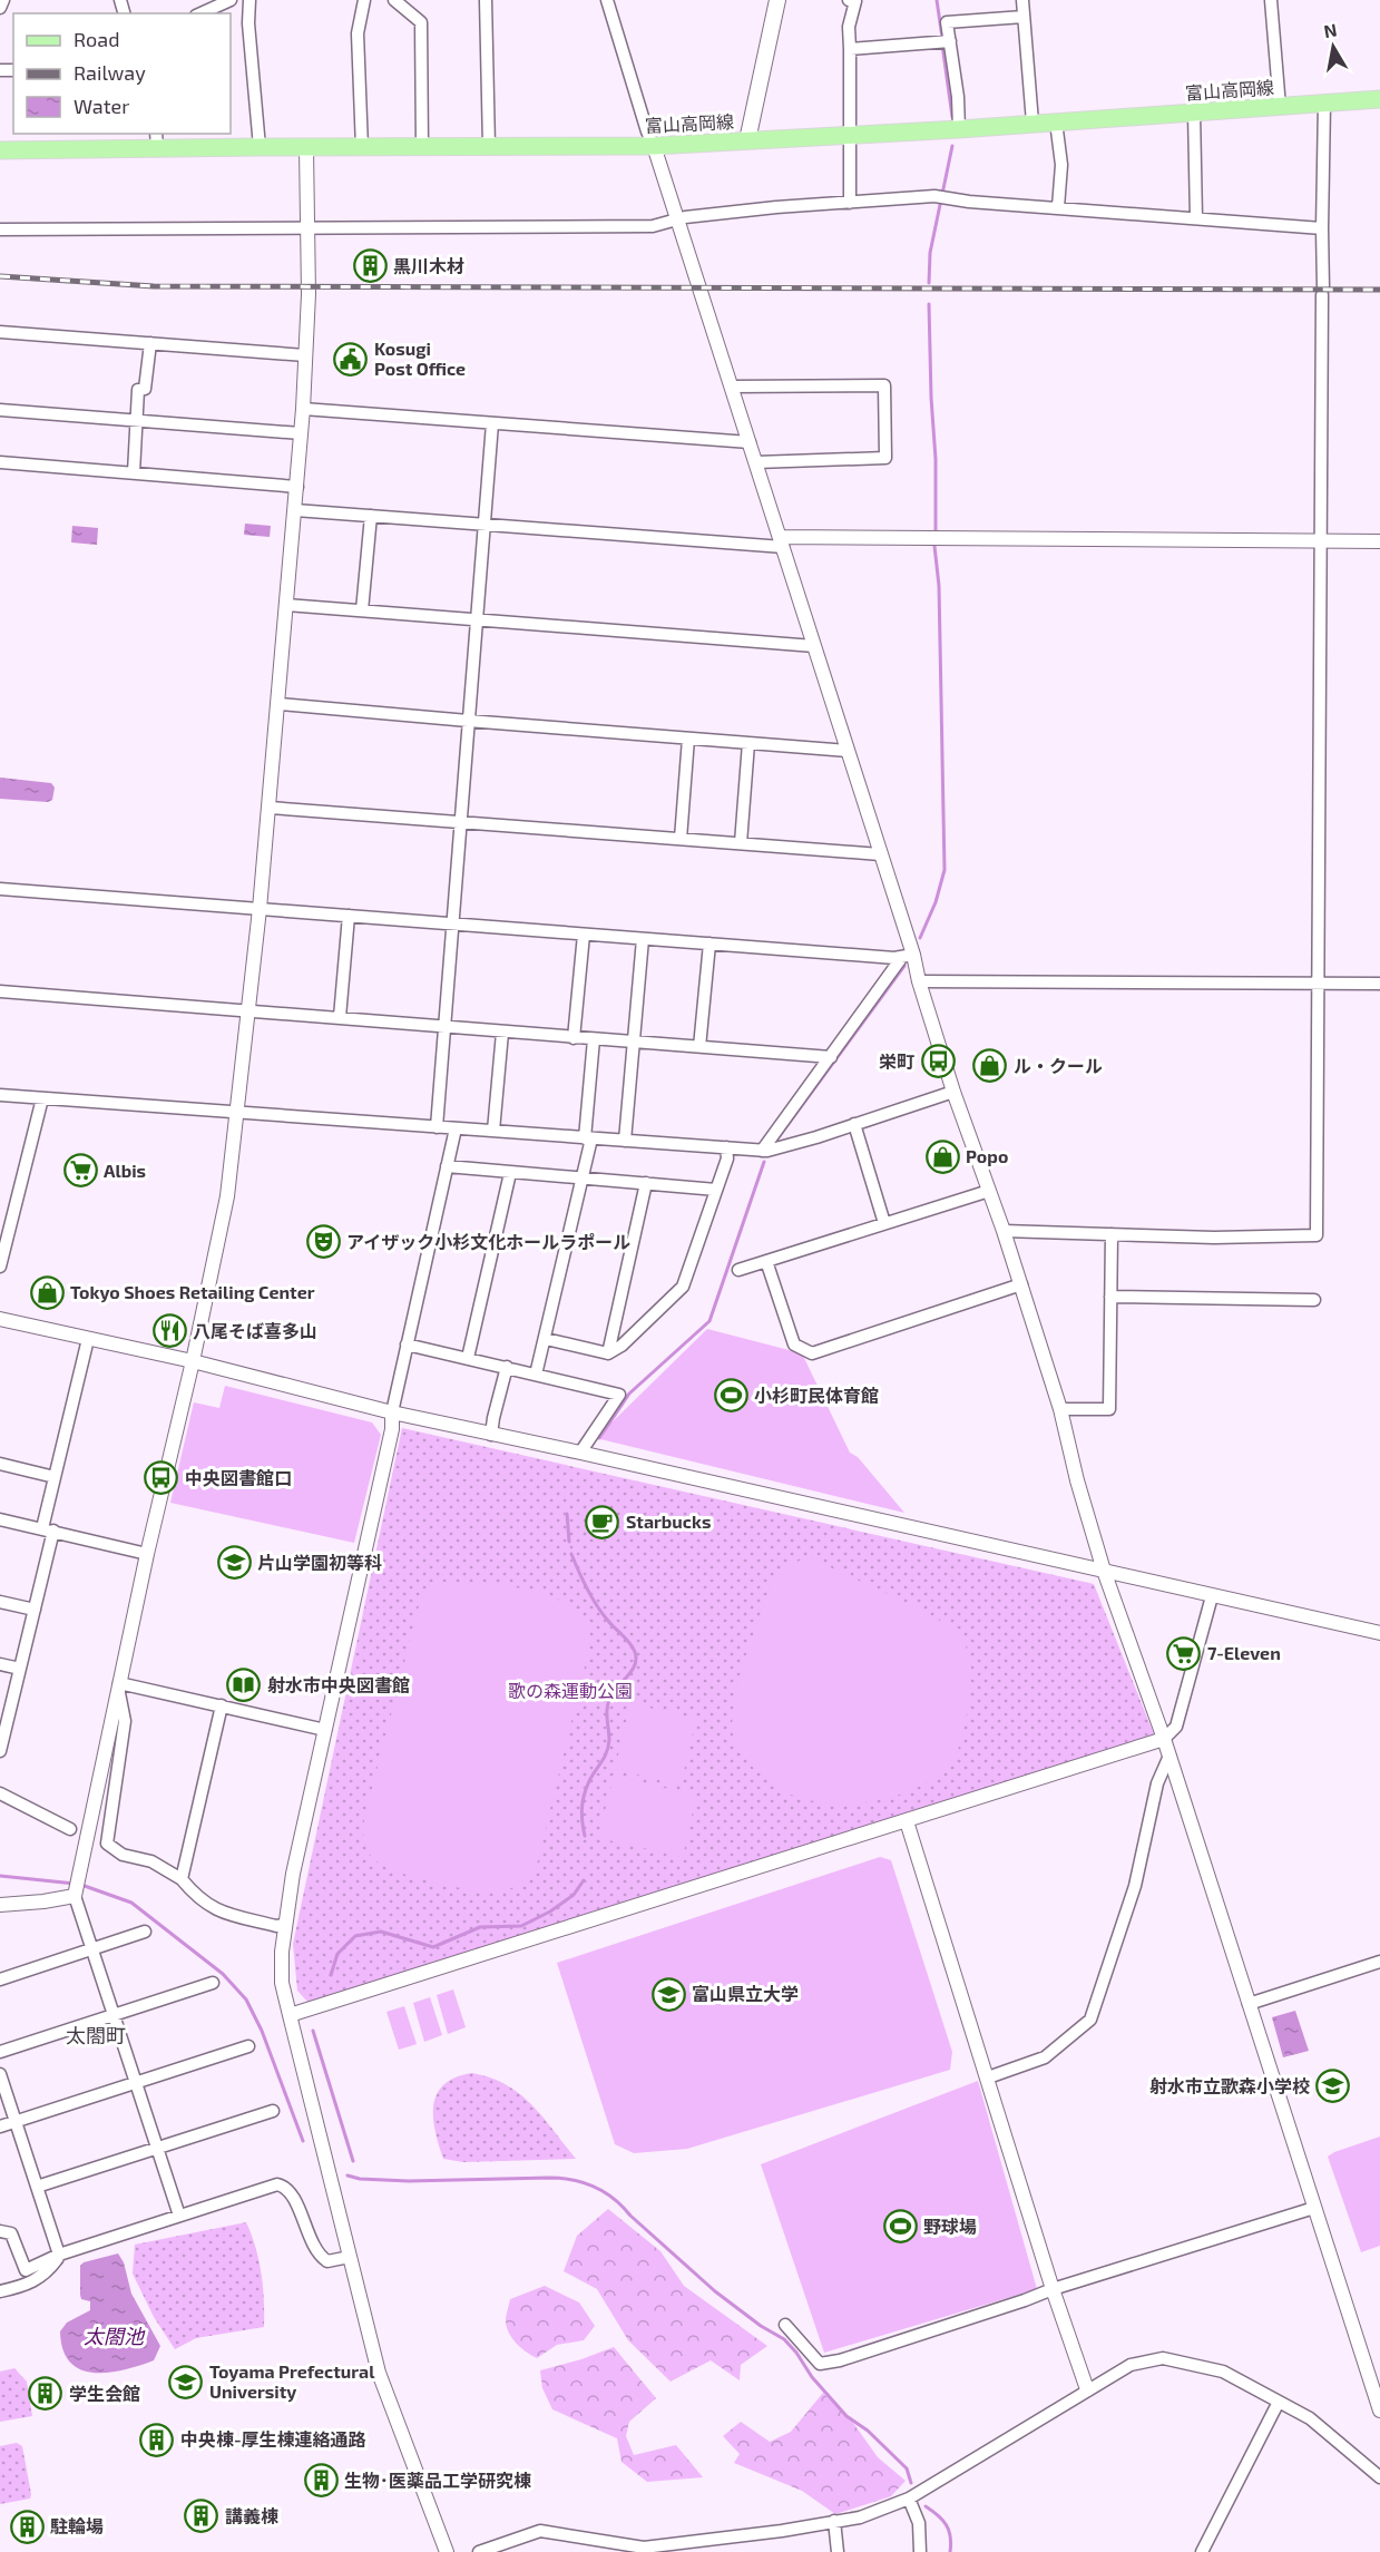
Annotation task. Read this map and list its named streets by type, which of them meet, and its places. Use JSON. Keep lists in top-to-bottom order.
{
  "streets": {
    "main road": ["富山高岡線"]
  },
  "districts": ["太閤町"],
  "water": ["太閤池"],
  "parks": ["歌の森運動公園"],
  "places": {
    "building": [
      "黒川木材",
      "学生会館",
      "中央棟-厚生棟連絡通路",
      "生物･医薬品工学研究棟",
      "講義棟",
      "駐輪場"
    ],
    "public building": ["Kosugi Post Office"],
    "bus stop": ["栄町", "中央図書館口"],
    "shop": ["ル・クール", "Popo", "Tokyo Shoes Retailing Center"],
    "supermarket": ["Albis", "7-Eleven"],
    "theatre": ["アイザック小杉文化ホールラポール"],
    "restaurant": ["八尾そば喜多山"],
    "sports": ["小杉町民体育館", "野球場"],
    "cafe": ["Starbucks"],
    "school or university": [
      "片山学園初等科",
      "富山県立大学",
      "射水市立歌森小学校",
      "Toyama Prefectural University"
    ],
    "library": ["射水市中央図書館"]
  },
  "legend": ["Road", "Railway", "Water"],
  "north": "top"
}
